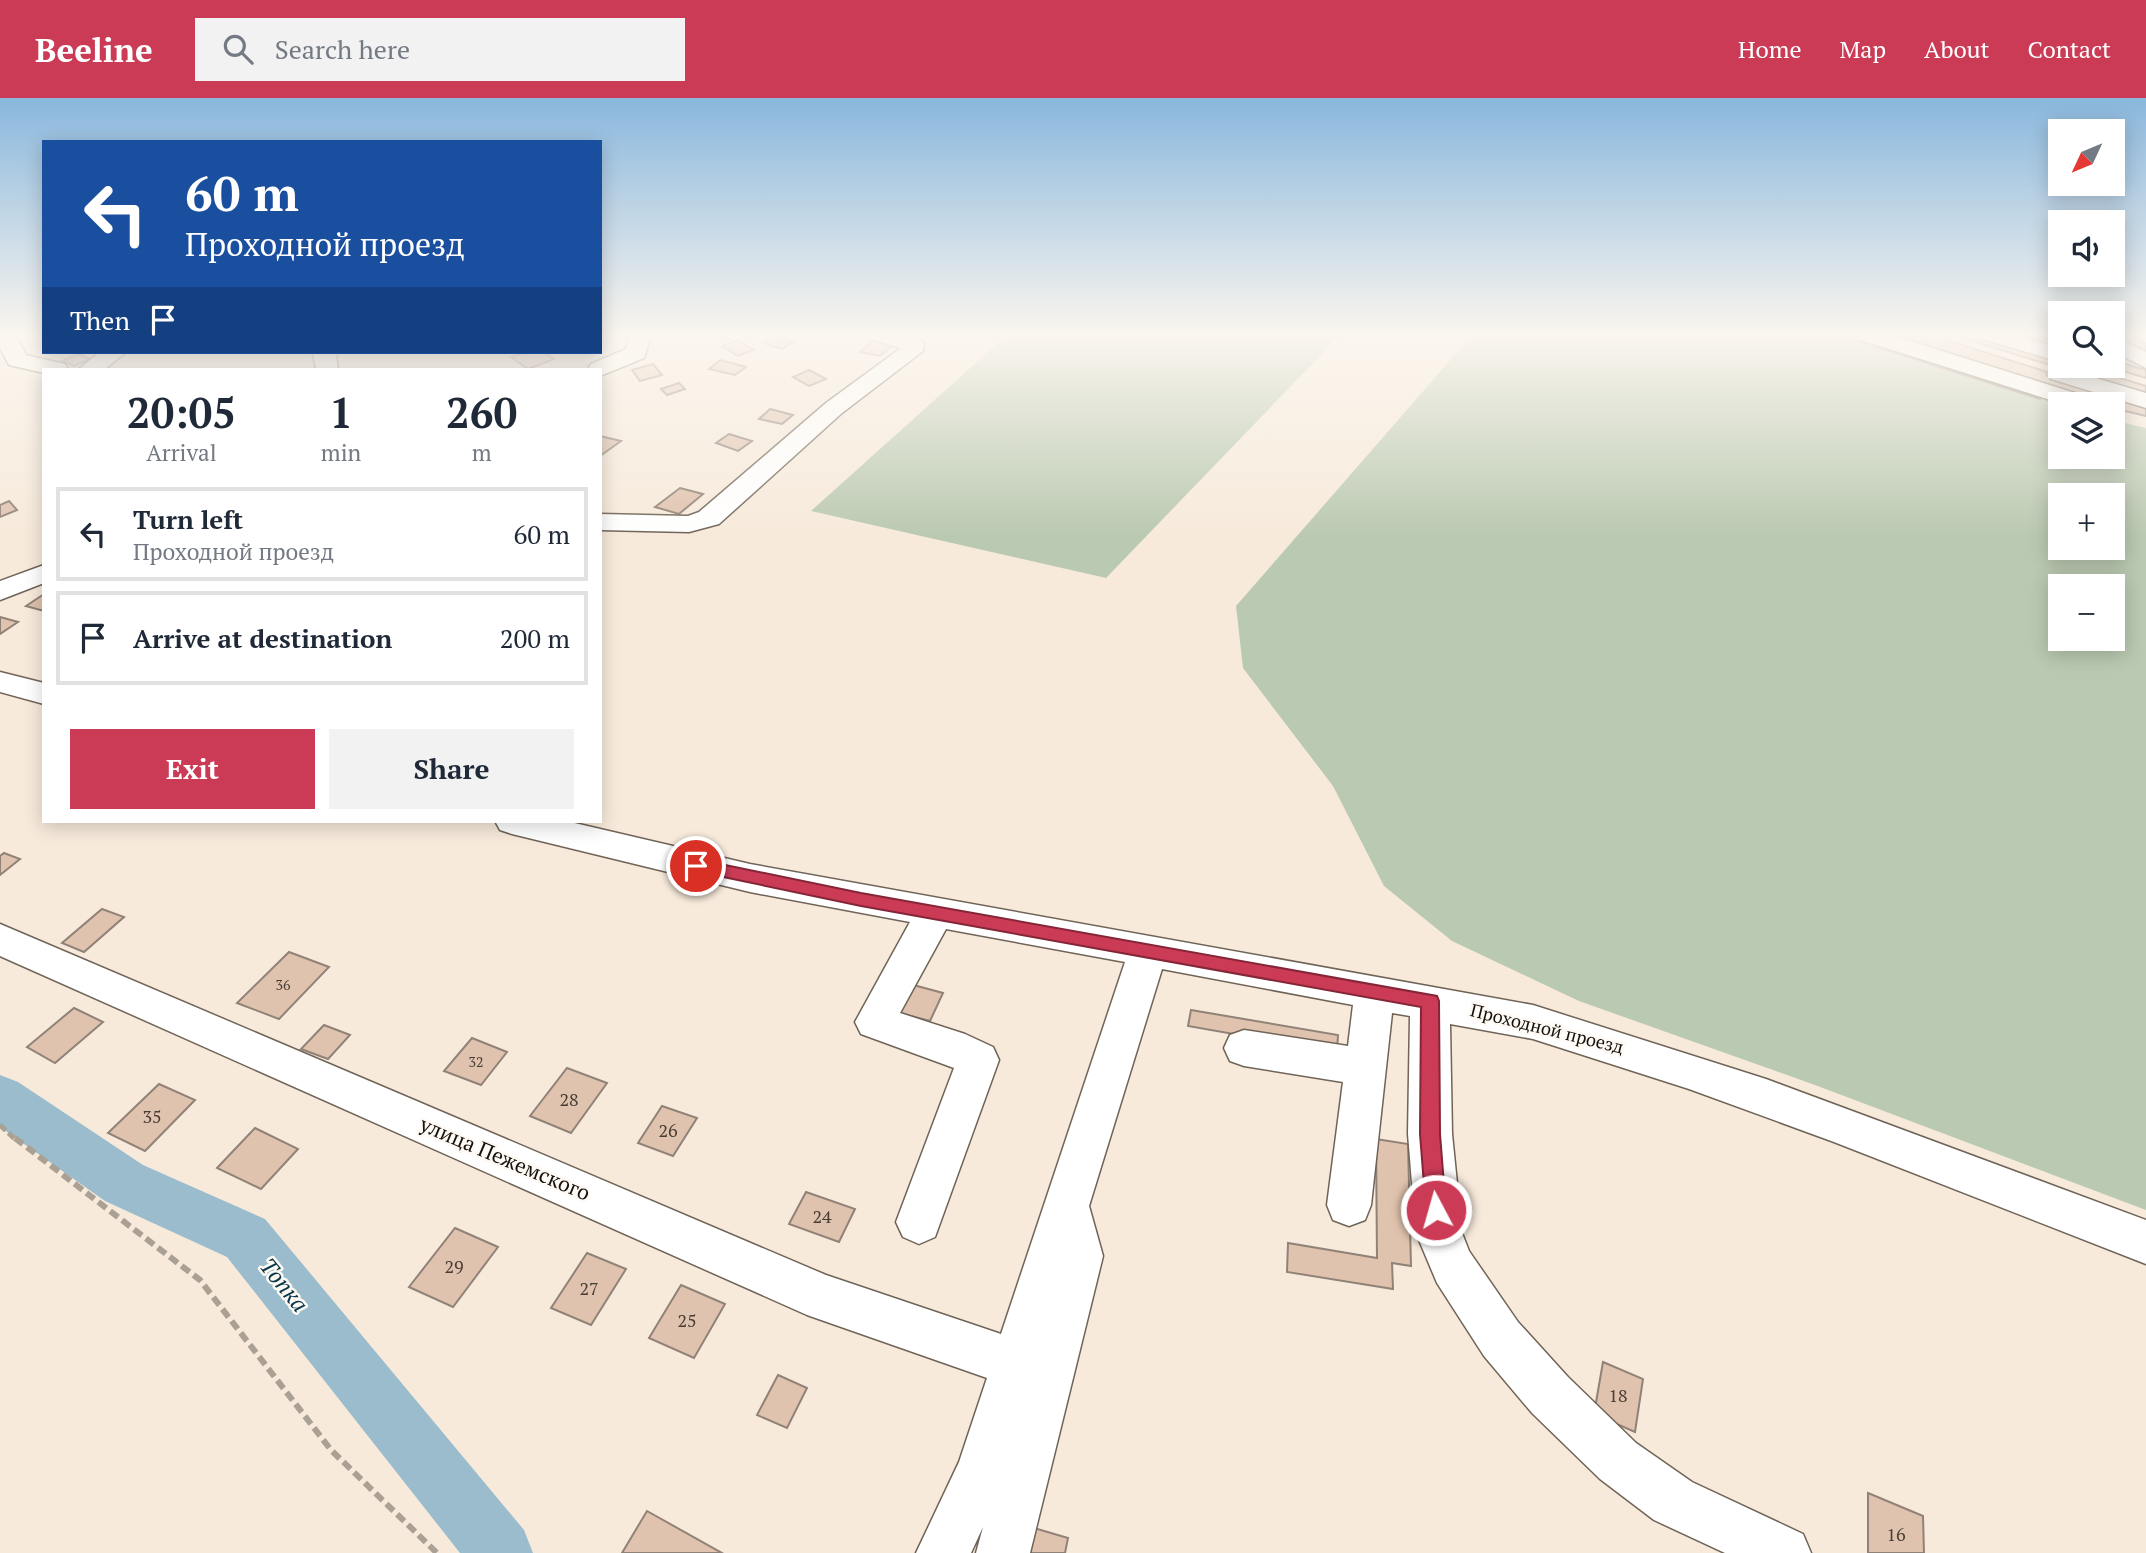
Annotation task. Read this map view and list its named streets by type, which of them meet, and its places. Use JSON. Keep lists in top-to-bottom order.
{
  "streets": {
    "street": ["Проходной проезд", "улица Пежемского"]
  },
  "water": ["Топка"],
  "house_numbers": [
    "36",
    "32",
    "28",
    "35",
    "26",
    "24",
    "29",
    "27",
    "25",
    "18",
    "16"
  ],
  "north": "bottom left",
  "page": {
    "header": "Beeline",
    "search": "Search here",
    "nav": [
      "Home",
      "Map",
      "About",
      "Contact"
    ],
    "map_buttons": ["+", "−"],
    "turn": ["60 m", "Проходной проезд"],
    "then": "Then",
    "eta": [
      "20:05",
      "Arrival",
      "1",
      "min",
      "260",
      "m"
    ],
    "list": [
      {
        "name": "Turn left",
        "note": "Проходной проезд",
        "value": "60 m"
      },
      {
        "name": "Arrive at destination",
        "value": "200 m"
      }
    ],
    "buttons": ["Exit", "Share"]
  }
}
